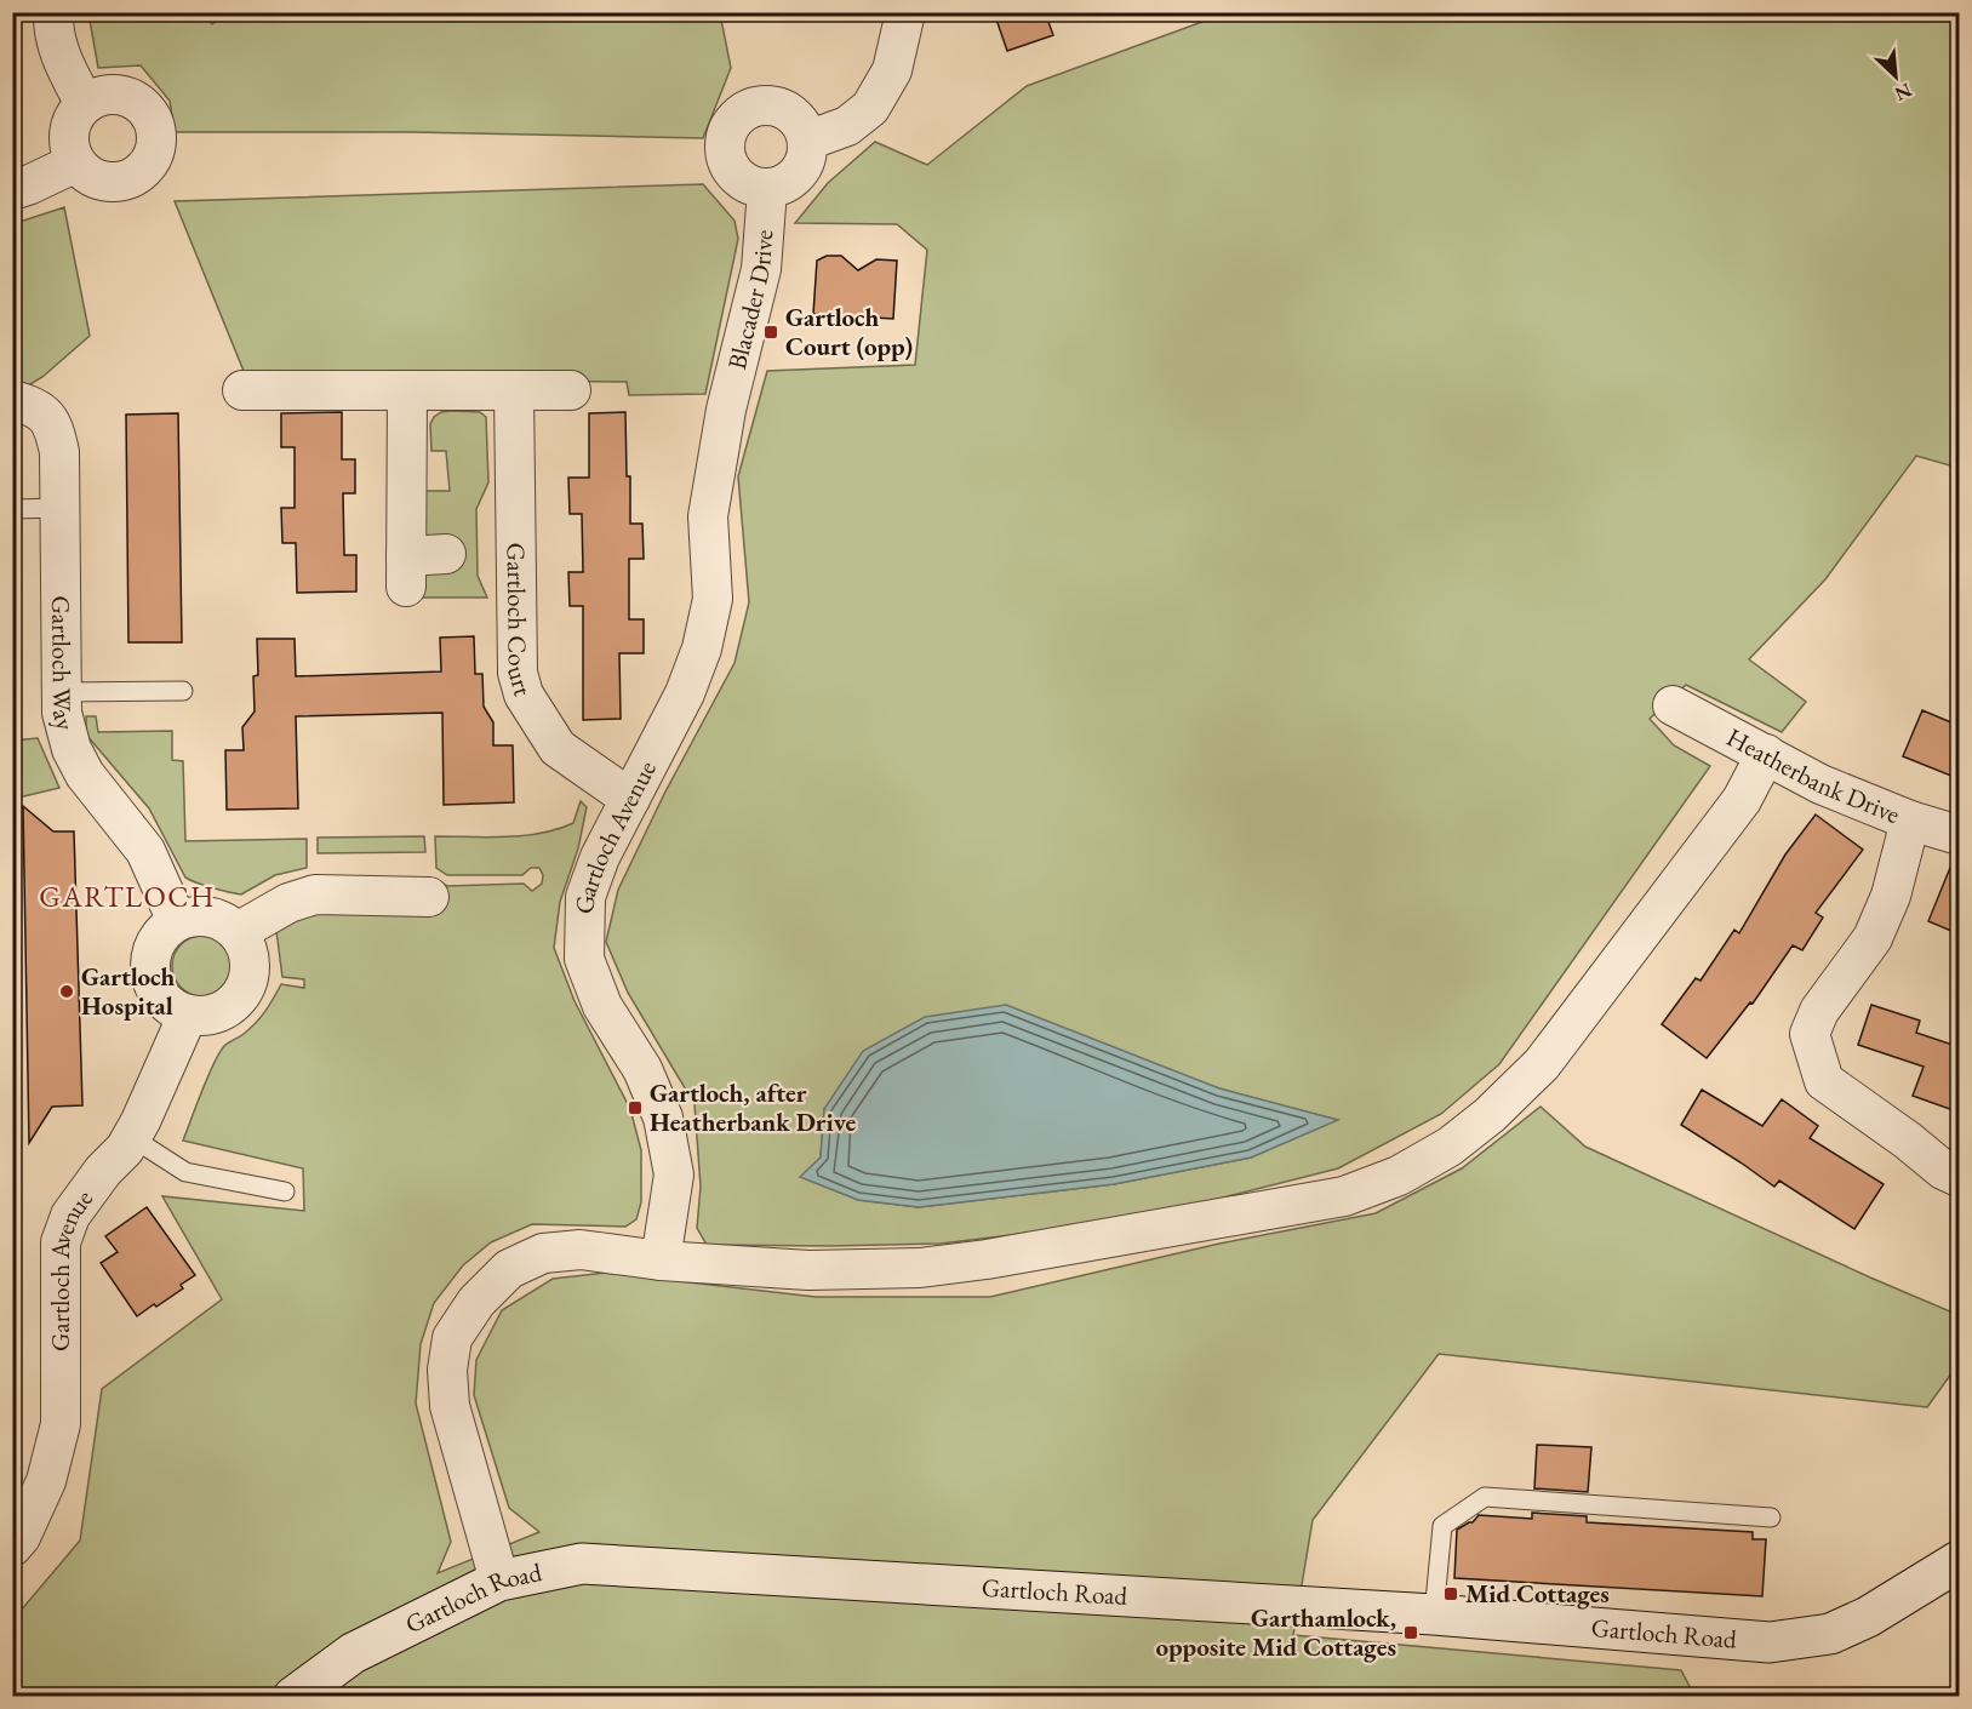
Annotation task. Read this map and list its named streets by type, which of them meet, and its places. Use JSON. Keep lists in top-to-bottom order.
{
  "streets": {
    "main road": ["Gartloch Road"],
    "street": [
      "Blacader Drive",
      "Gartloch Court",
      "Gartloch Way",
      "Heatherbank Drive",
      "Gartloch Avenue"
    ]
  },
  "crossings": [
    ["Blacader Drive", "Gartloch Avenue"],
    ["Gartloch Court", "Gartloch Avenue"],
    ["Gartloch Way", "Gartloch Avenue"]
  ],
  "districts": ["GARTLOCH"],
  "places": {
    "transit": [
      "Gartloch Court (opp)",
      "Gartloch, after Heatherbank Drive",
      "Mid Cottages",
      "Garthamlock, opposite Mid Cottages"
    ],
    "other": ["Gartloch Hospital"]
  },
  "north": "bottom right"
}
